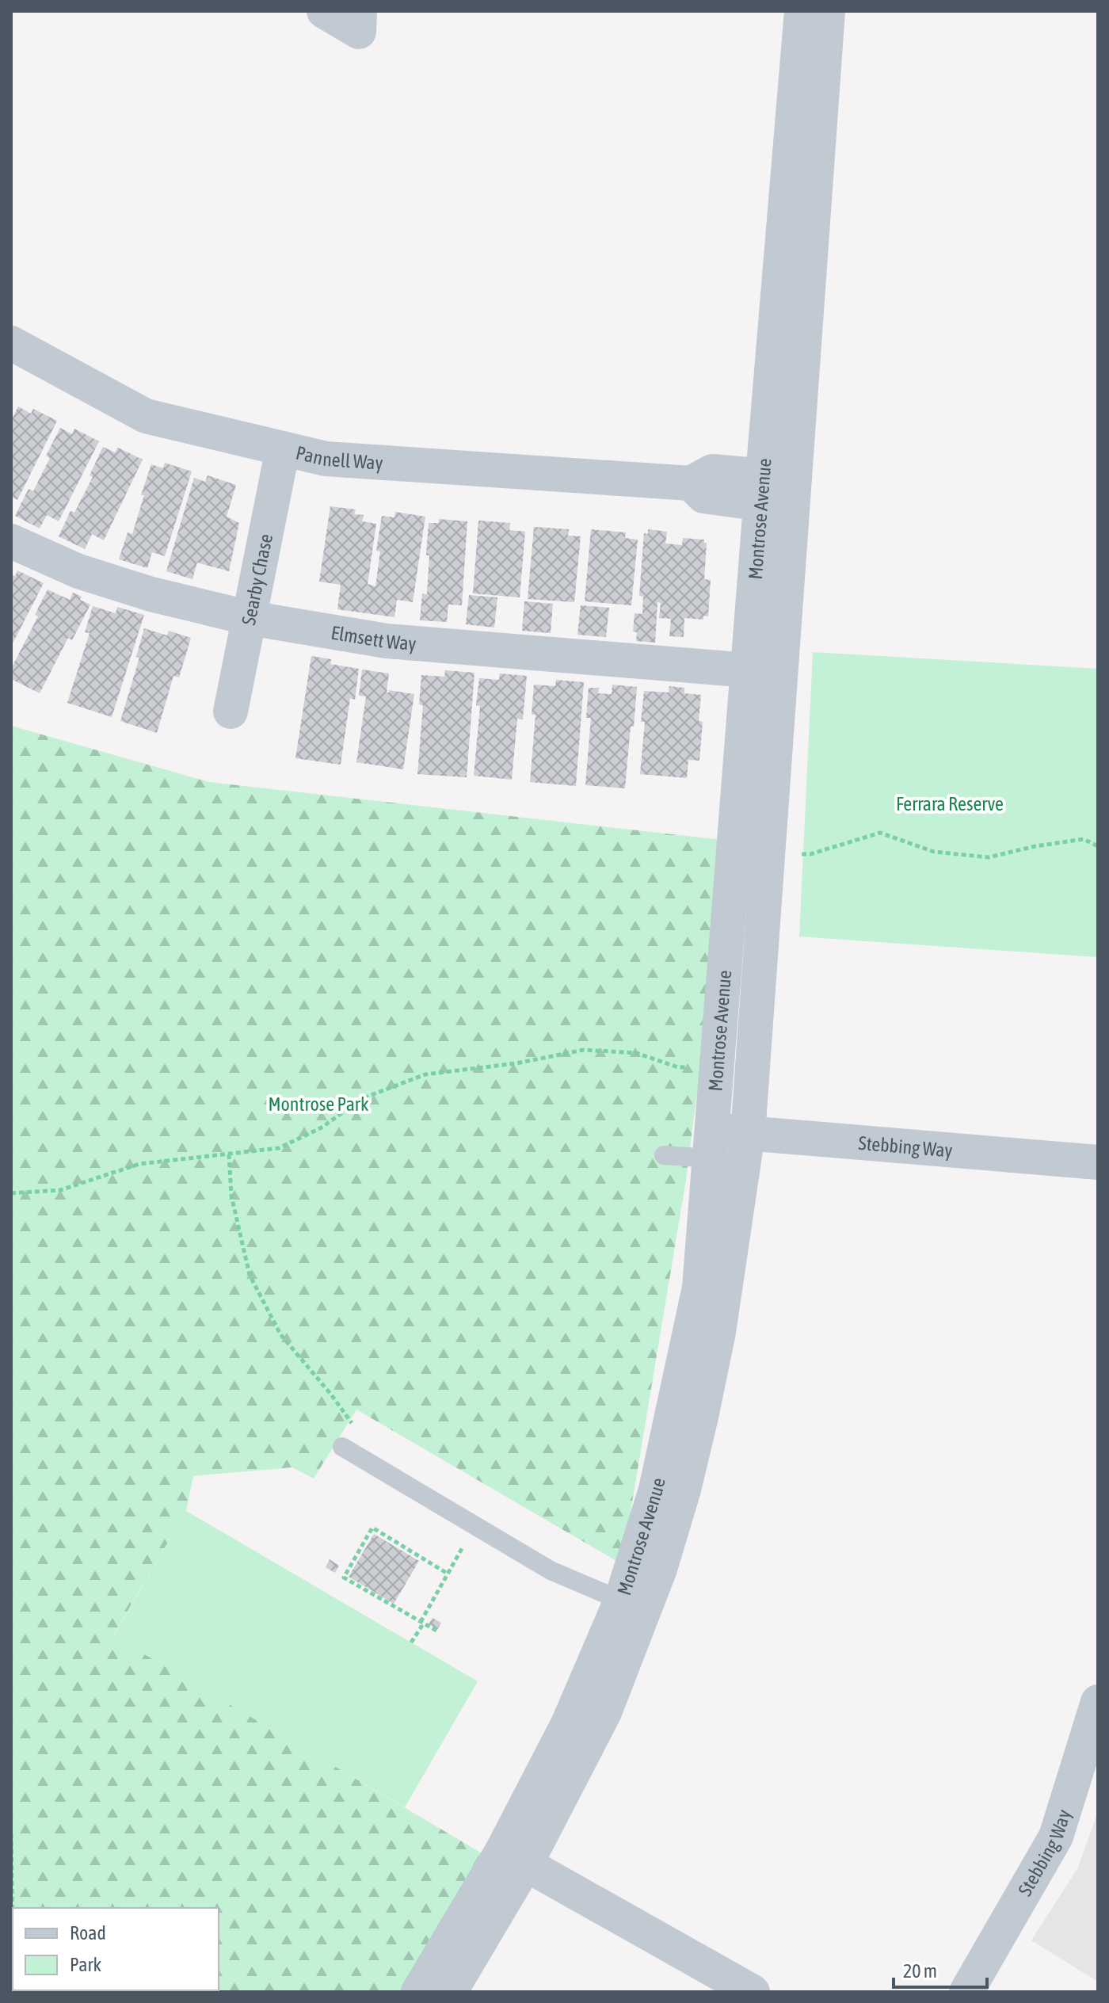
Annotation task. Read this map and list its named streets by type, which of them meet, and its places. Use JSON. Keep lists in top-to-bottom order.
{
  "streets": {
    "street": [
      "Pannell Way",
      "Montrose Avenue",
      "Searby Chase",
      "Elmsett Way",
      "Stebbing Way"
    ]
  },
  "crossings": [
    ["Pannell Way", "Montrose Avenue"],
    ["Pannell Way", "Searby Chase"],
    ["Montrose Avenue", "Elmsett Way"],
    ["Montrose Avenue", "Stebbing Way"],
    ["Searby Chase", "Elmsett Way"]
  ],
  "parks": ["Ferrara Reserve", "Montrose Park"],
  "legend": ["Road", "Park"],
  "scale_bar": "20 m"
}
